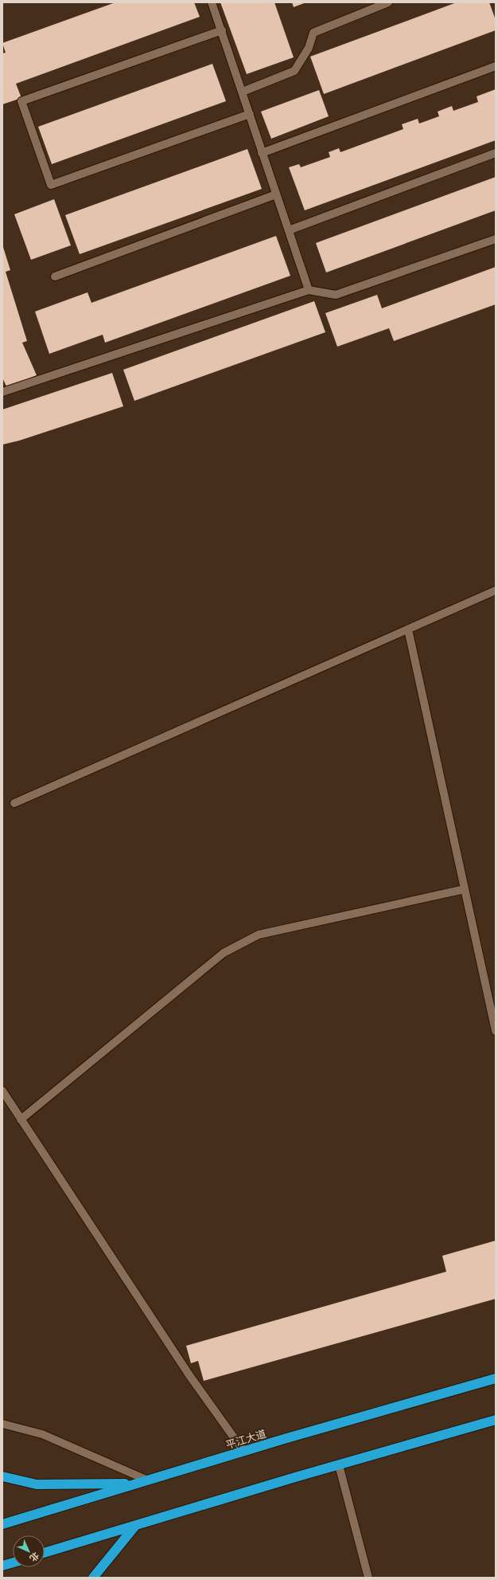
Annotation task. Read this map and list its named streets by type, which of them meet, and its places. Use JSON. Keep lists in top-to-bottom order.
{
  "streets": {
    "highway": ["平江大道"]
  },
  "north": "bottom right"
}
